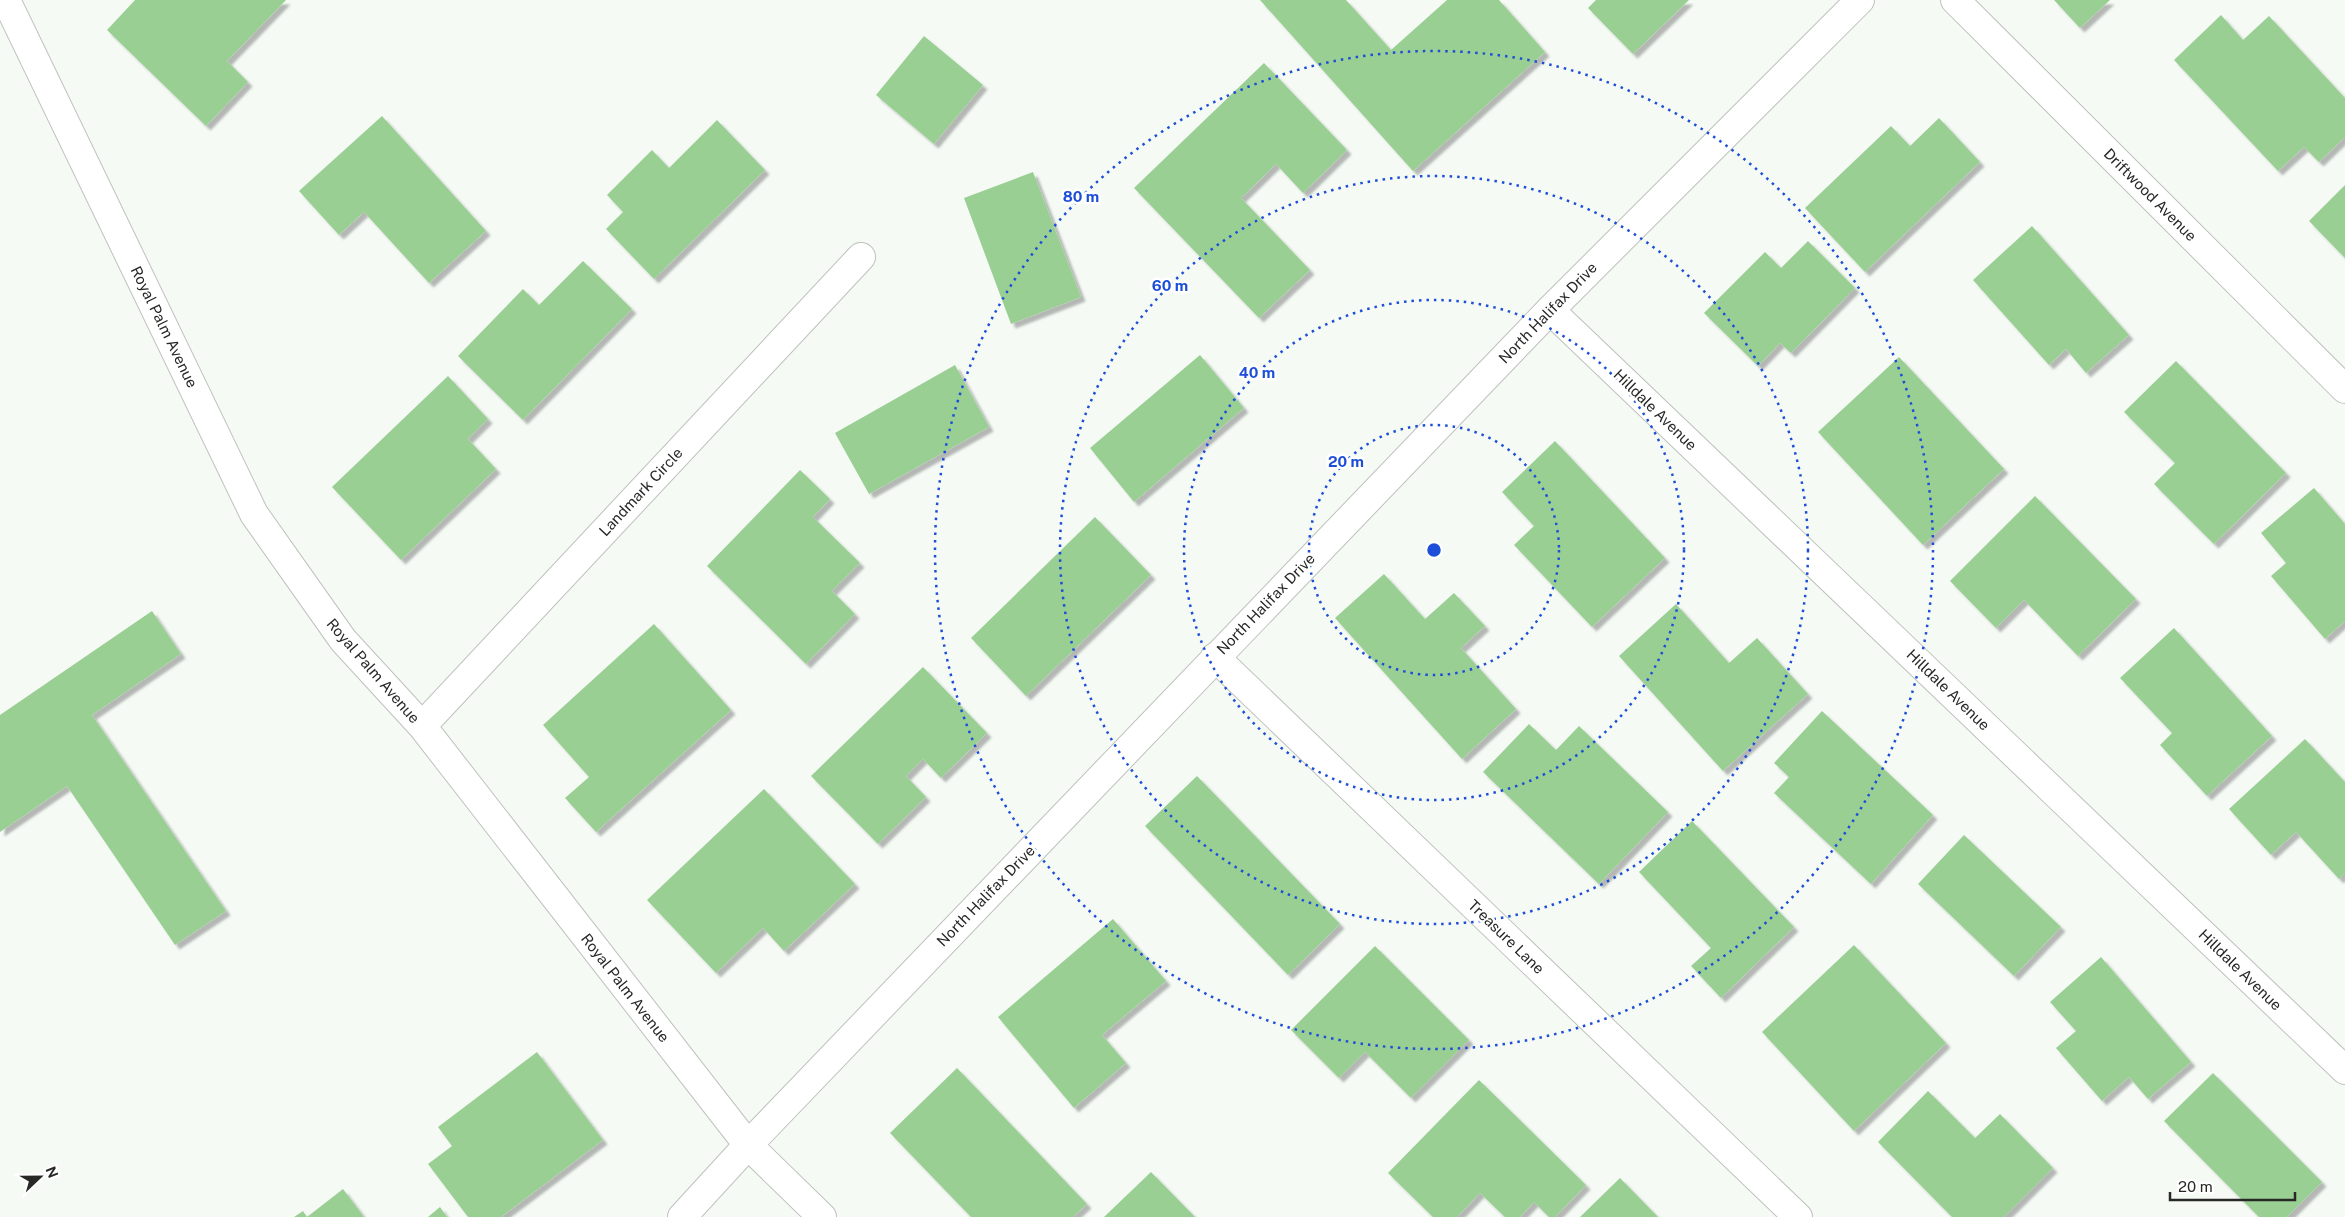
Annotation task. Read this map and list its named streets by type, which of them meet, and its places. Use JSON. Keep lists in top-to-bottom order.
{
  "streets": {
    "street": [
      "Driftwood Avenue",
      "North Halifax Drive",
      "Royal Palm Avenue",
      "Hilldale Avenue",
      "Landmark Circle",
      "Treasure Lane"
    ]
  },
  "crossings": [
    ["North Halifax Drive", "Royal Palm Avenue"],
    ["North Halifax Drive", "Hilldale Avenue"],
    ["North Halifax Drive", "Treasure Lane"],
    ["Royal Palm Avenue", "Landmark Circle"]
  ],
  "scale_bar": "20 m",
  "north": "right",
  "rings": [
    "80 m",
    "60 m",
    "40 m",
    "20 m"
  ]
}
